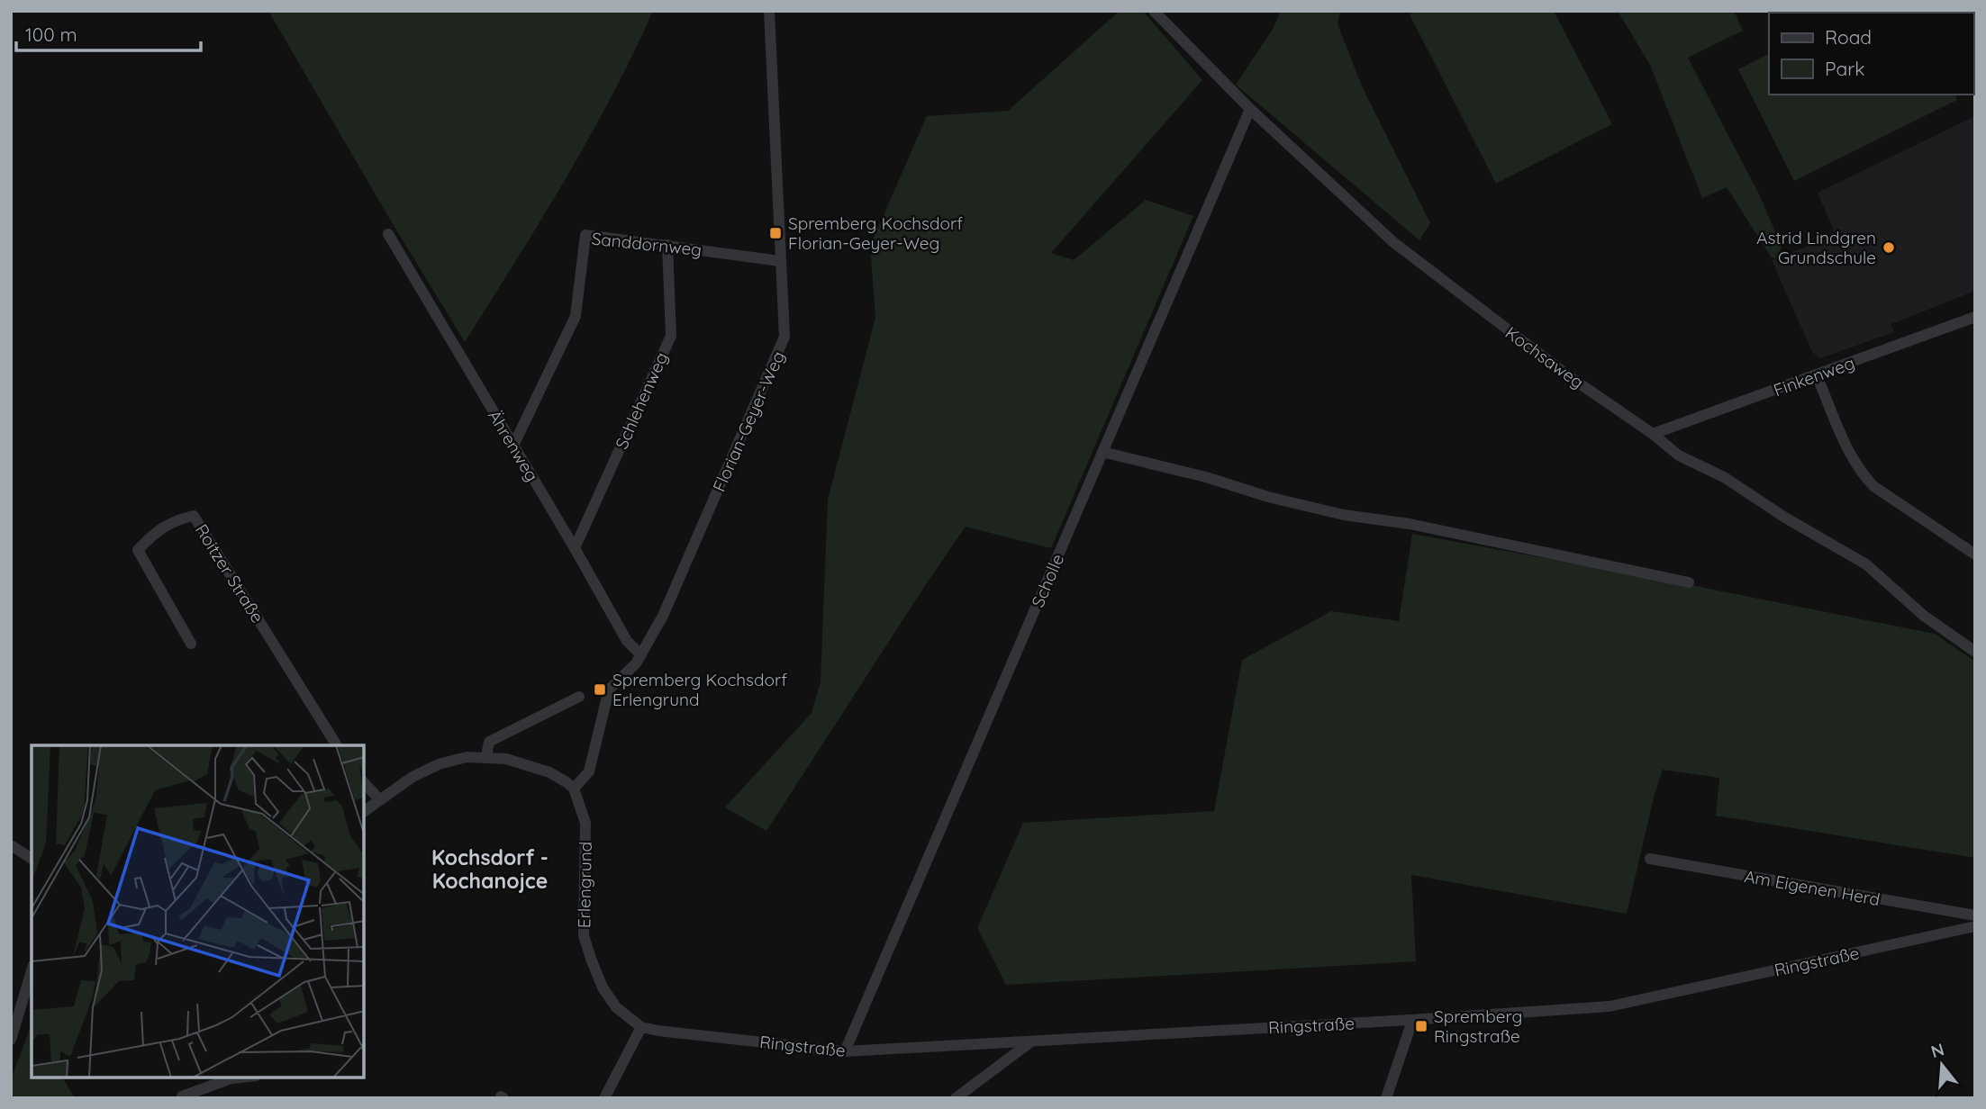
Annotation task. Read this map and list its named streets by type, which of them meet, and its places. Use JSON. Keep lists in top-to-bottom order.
{
  "streets": {
    "street": [
      "Sanddornweg",
      "Kochsaweg",
      "Finkenweg",
      "Schlehenweg",
      "Florian-Geyer-Weg",
      "Ährenweg",
      "Roitzer Straße",
      "Scholle",
      "Erlengrund",
      "Am Eigenen Herd",
      "Ringstraße"
    ]
  },
  "crossings": [
    ["Sanddornweg", "Schlehenweg"],
    ["Sanddornweg", "Florian-Geyer-Weg"],
    ["Sanddornweg", "Ährenweg"],
    ["Kochsaweg", "Finkenweg"],
    ["Kochsaweg", "Scholle"],
    ["Schlehenweg", "Ährenweg"],
    ["Florian-Geyer-Weg", "Ährenweg"],
    ["Florian-Geyer-Weg", "Erlengrund"],
    ["Scholle", "Ringstraße"],
    ["Erlengrund", "Ringstraße"]
  ],
  "districts": ["Kochsdorf - Kochanojce"],
  "places": {
    "transit": ["Spremberg Kochsdorf Florian-Geyer-Weg", "Spremberg Kochsdorf Erlengrund", "Spremberg Ringstraße"],
    "other": ["Astrid Lindgren Grundschule"]
  },
  "legend": ["Road", "Park"],
  "scale_bar": "100 m",
  "north": "top"
}
